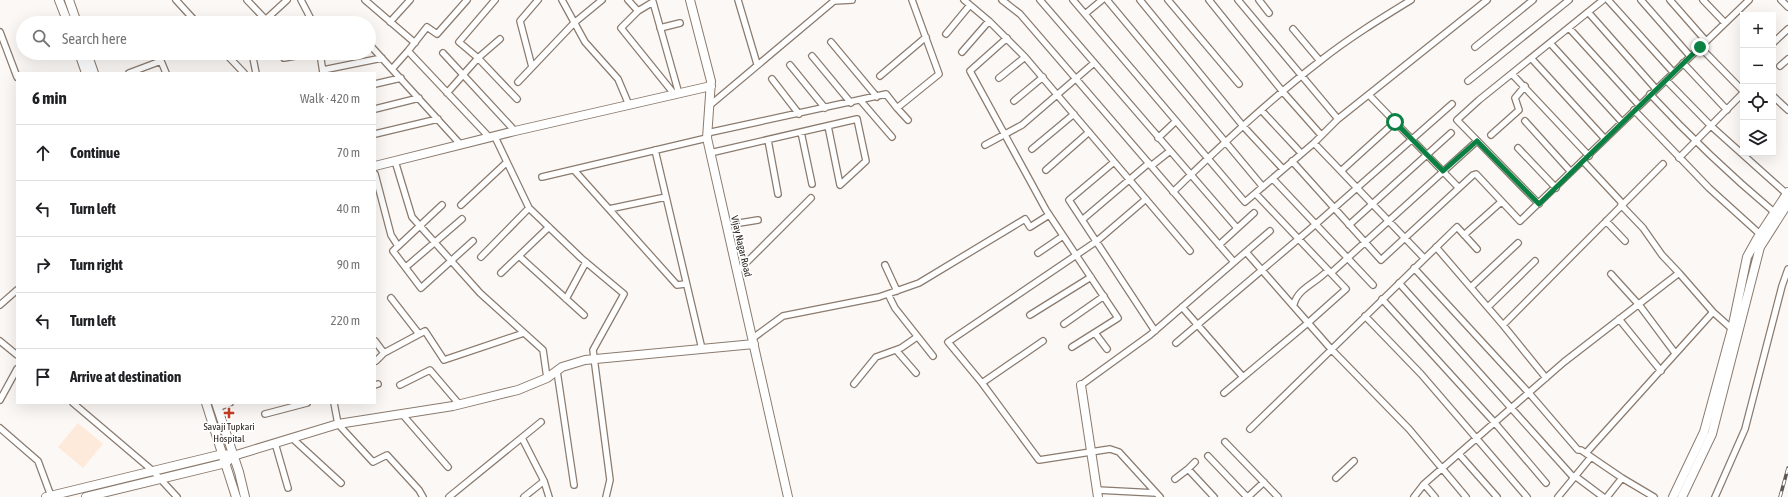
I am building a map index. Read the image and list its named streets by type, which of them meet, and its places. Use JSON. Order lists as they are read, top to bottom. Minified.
{"streets":{"street":["Vijay Nagar Road"]},"places":{"health":["Savaji Tupkari Hospital"]},"page":{"map_buttons":["+","−"],"search":"Search here","heading":["6 min","Walk · 420 m"],"list":[["Continue","70 m"],["Turn left","40 m"],["Turn right","90 m"],["Turn left","220 m"],"Arrive at destination"]}}
